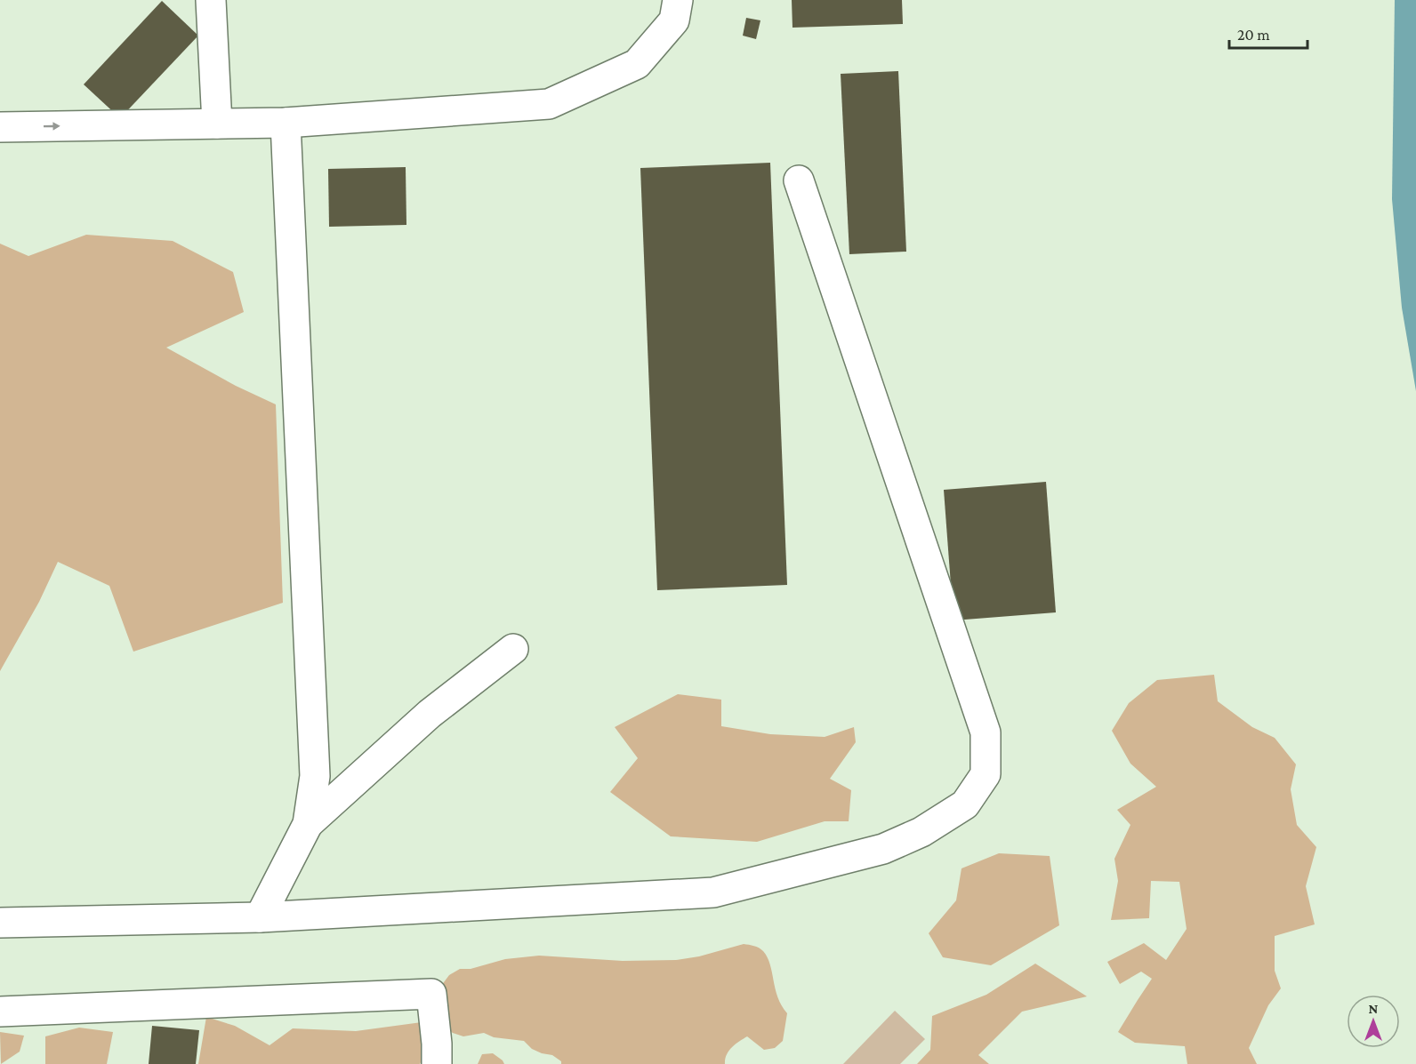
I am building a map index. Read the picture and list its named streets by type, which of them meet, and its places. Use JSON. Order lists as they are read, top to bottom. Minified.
{"scale_bar":"20 m","north":"top"}
